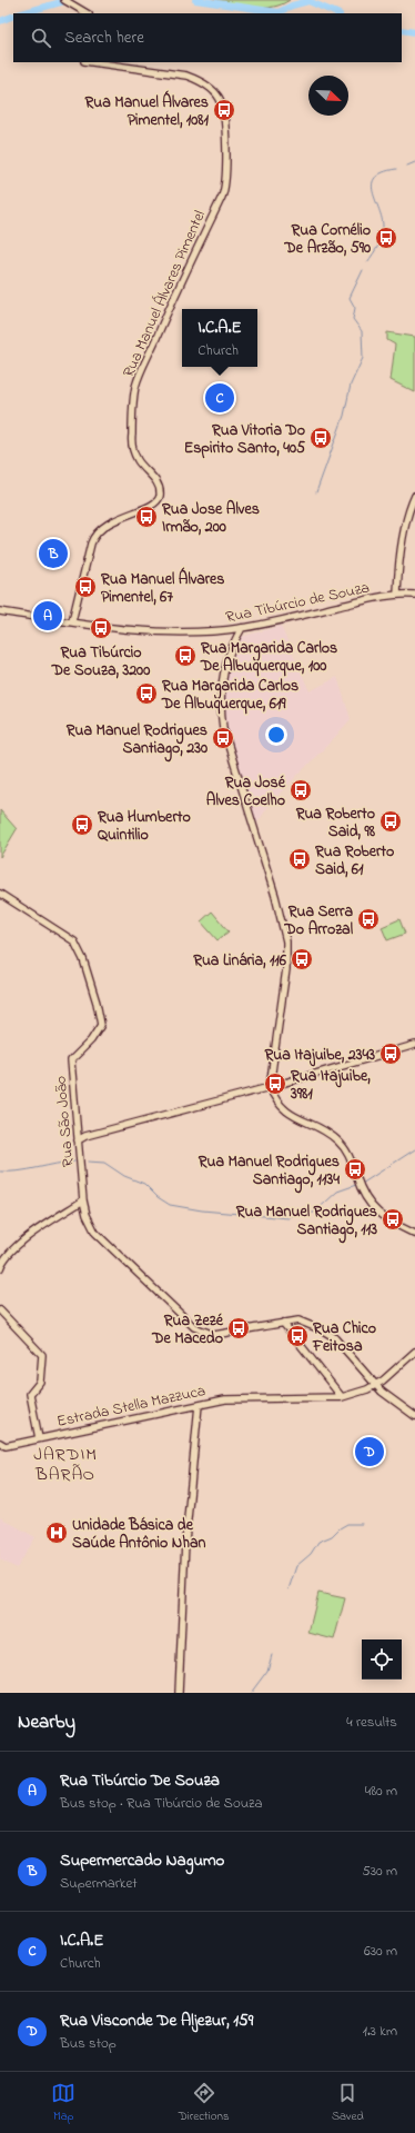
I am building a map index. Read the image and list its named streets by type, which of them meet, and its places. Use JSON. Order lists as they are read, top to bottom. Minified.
{"streets":{"street":["Rua Manuel Álvares Pimentel","Rua Tibúrcio de Souza","Rua São João","Estrada Stella Mazzuca"]},"crossings":[["Rua Manuel Álvares Pimentel","Rua Tibúrcio de Souza"],["Rua São João","Estrada Stella Mazzuca"]],"districts":["JARDIM BARÃO"],"places":{"bus stop":["Rua Manuel Álvares Pimentel, 1081","Rua Cornélio De Arzão, 590","Rua Vitoria Do Espirito Santo, 405","Rua Jose Alves Irmão, 200","Rua Manuel Álvares Pimentel, 67","Rua Tibúrcio De Souza, 3200","Rua Margarida Carlos De Albuquerque, 100","Rua Margarida Carlos De Albuquerque, 619","Rua Manuel Rodrigues Santiago, 230","Rua José Alves Coelho","Rua Roberto Said, 98","Rua Humberto Quintilio","Rua Roberto Said, 61","Rua Serra Do Arrozal","Rua Linária, 116","Rua Itajuibe, 2343","Rua Itajuibe, 3981","Rua Manuel Rodrigues Santiago, 1134","Rua Manuel Rodrigues Santiago, 113","Rua Zezé De Macedo","Rua Chico Feitosa"],"hospital":["Unidade Básica de Saúde Antônio Nhan"]},"north":"bottom right","page":{"search":"Search here","popup":["I.C.A.E","Church"],"pins":["C","B","A","D"],"heading":["Nearby","4 results"],"list":[{"mark":"A","name":"Rua Tibúrcio De Souza","note":"Bus stop · Rua Tibúrcio de Souza","value":"480 m"},{"mark":"B","name":"Supermercado Nagumo","note":"Supermarket","value":"530 m"},{"mark":"C","name":"I.C.A.E","note":"Church","value":"630 m"},{"mark":"D","name":"Rua Visconde De Aljezur, 159","note":"Bus stop","value":"1.3 km"}],"nav":["Map","Directions","Saved"]}}
